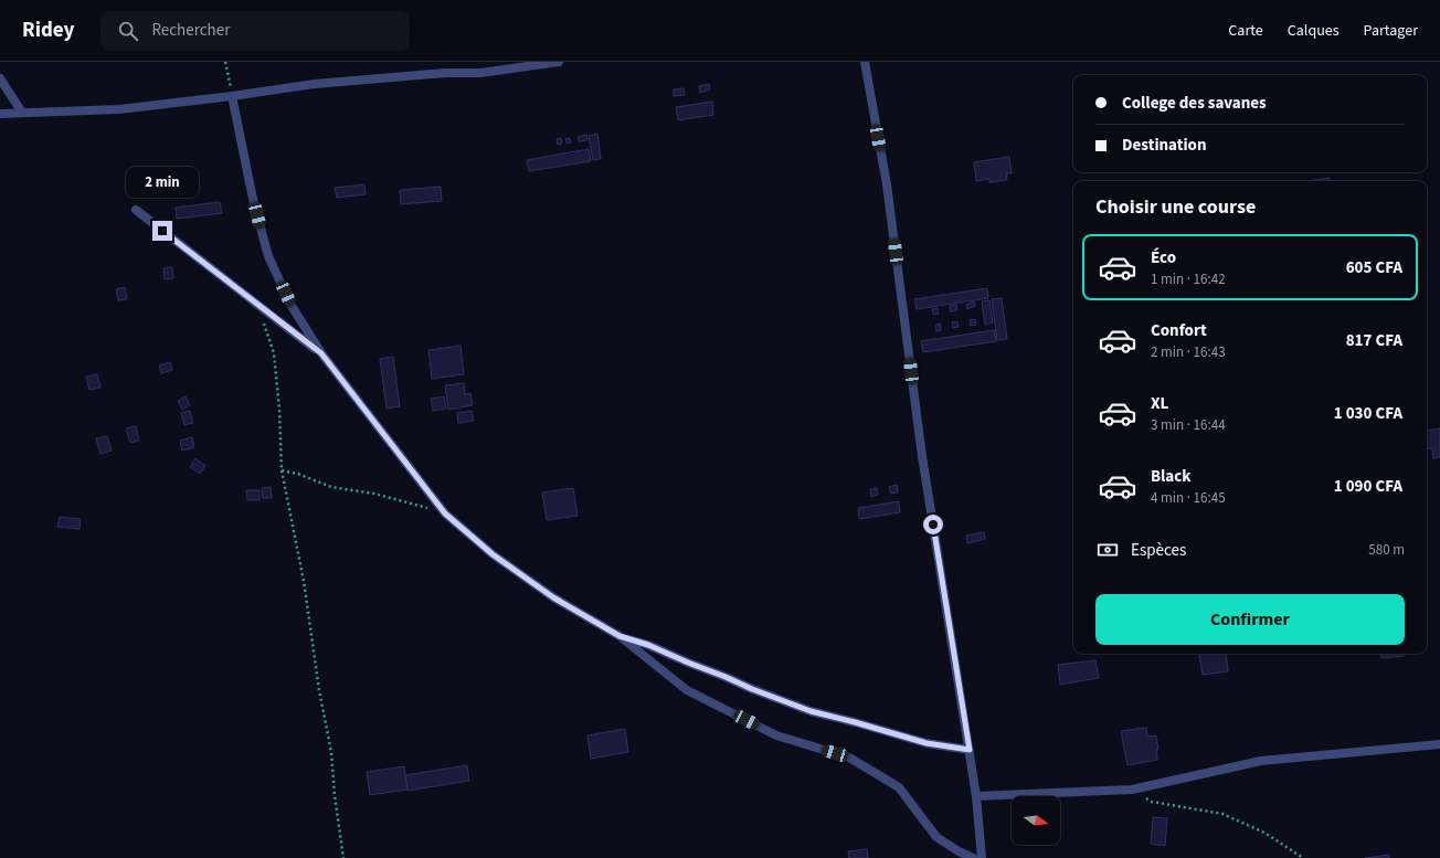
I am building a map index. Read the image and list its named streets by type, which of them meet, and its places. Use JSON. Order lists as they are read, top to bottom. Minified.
{"north":"right","page":{"header":"Ridey","search":"Rechercher","nav":["Carte","Calques","Partager"],"banner":["College des savanes","Destination"],"bubble":"2 min","heading":"Choisir une course","list":[{"name":"Éco","note":"1 min · 16:42","value":"605 CFA"},{"name":"Confort","note":"2 min · 16:43","value":"817 CFA"},{"name":"XL","note":"3 min · 16:44","value":"1 030 CFA"},{"name":"Black","note":"4 min · 16:45","value":"1 090 CFA"}],"pay":["Espèces","580 m"],"buttons":"Confirmer"}}
